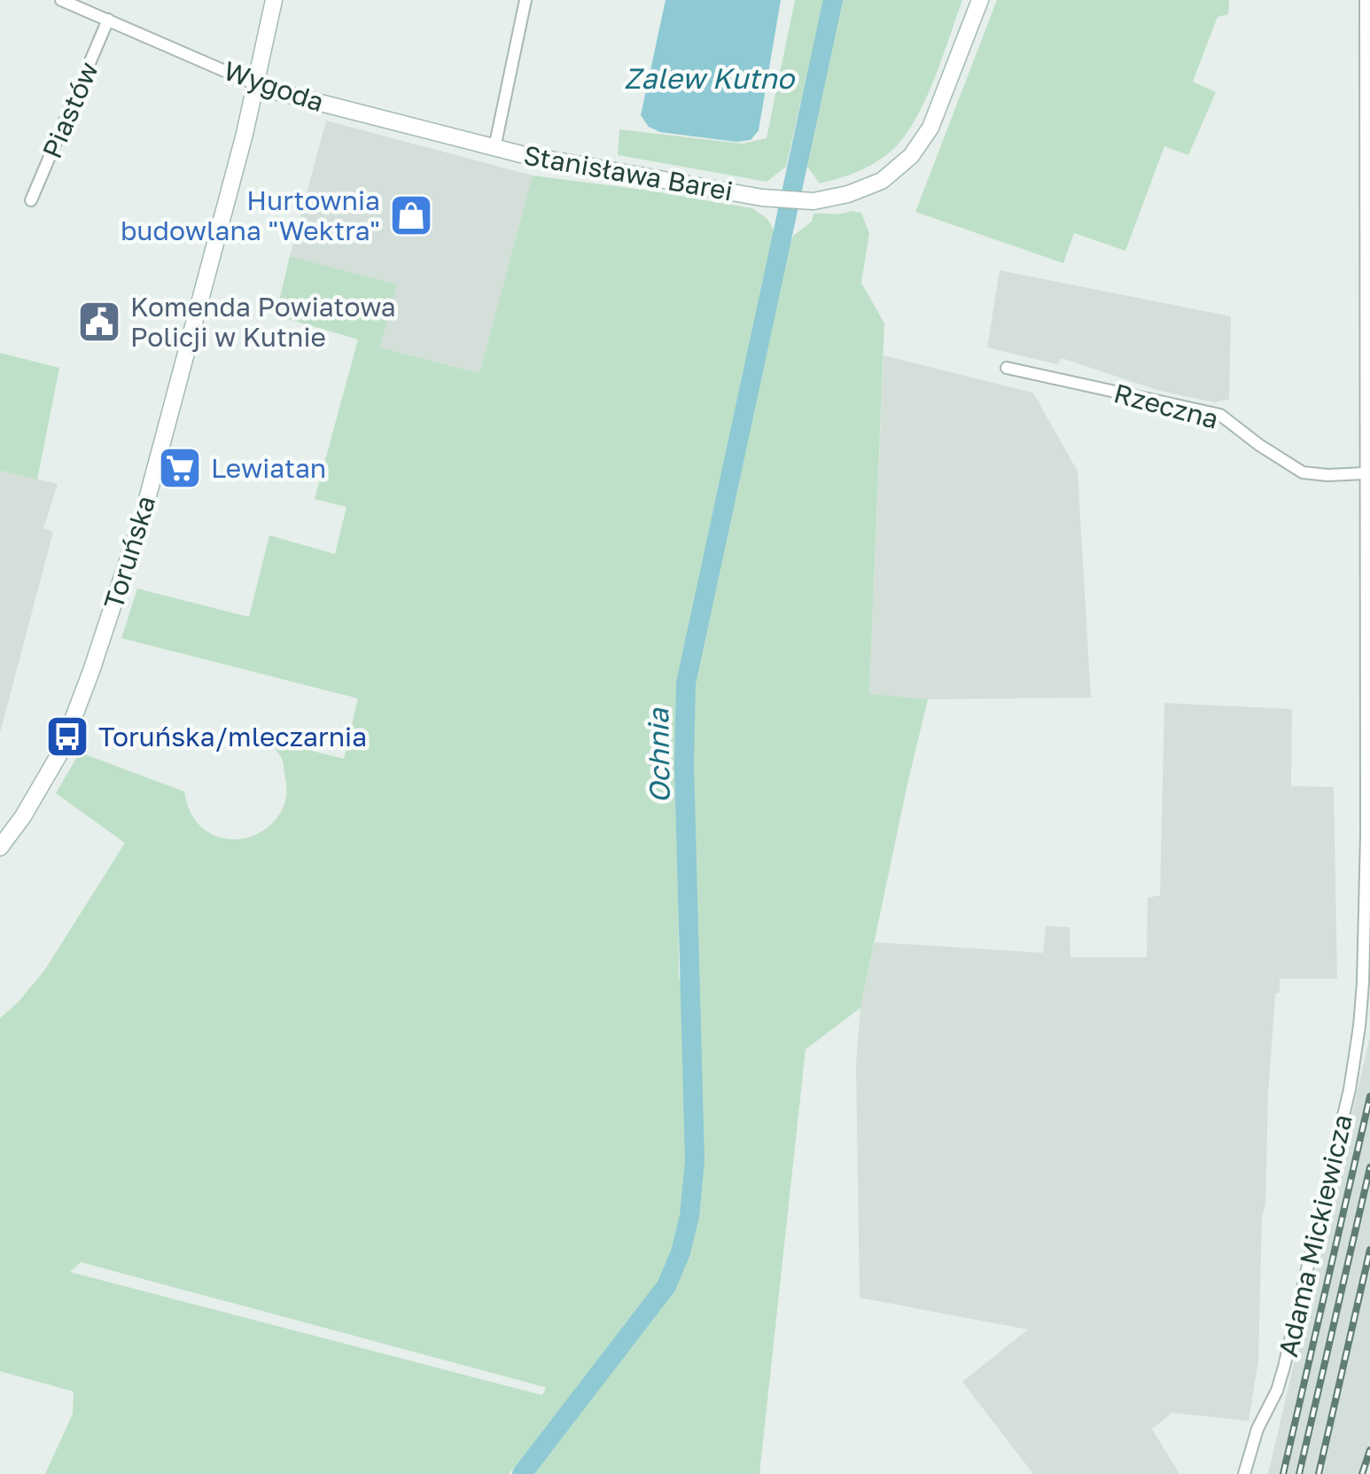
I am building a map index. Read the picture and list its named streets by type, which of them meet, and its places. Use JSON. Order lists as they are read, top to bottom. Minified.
{"streets":{"street":["Wygoda","Piastów","Stanisława Barei","Rzeczna","Toruńska","Adama Mickiewicza"]},"crossings":[["Wygoda","Piastów"],["Wygoda","Stanisława Barei"],["Wygoda","Toruńska"],["Rzeczna","Adama Mickiewicza"]],"water":["Zalew Kutno","Ochnia"],"places":{"shop":["Hurtownia budowlana \"Wektra\""],"public building":["Komenda Powiatowa Policji w Kutnie"],"supermarket":["Lewiatan"],"bus stop":["Toruńska/mleczarnia"]}}
